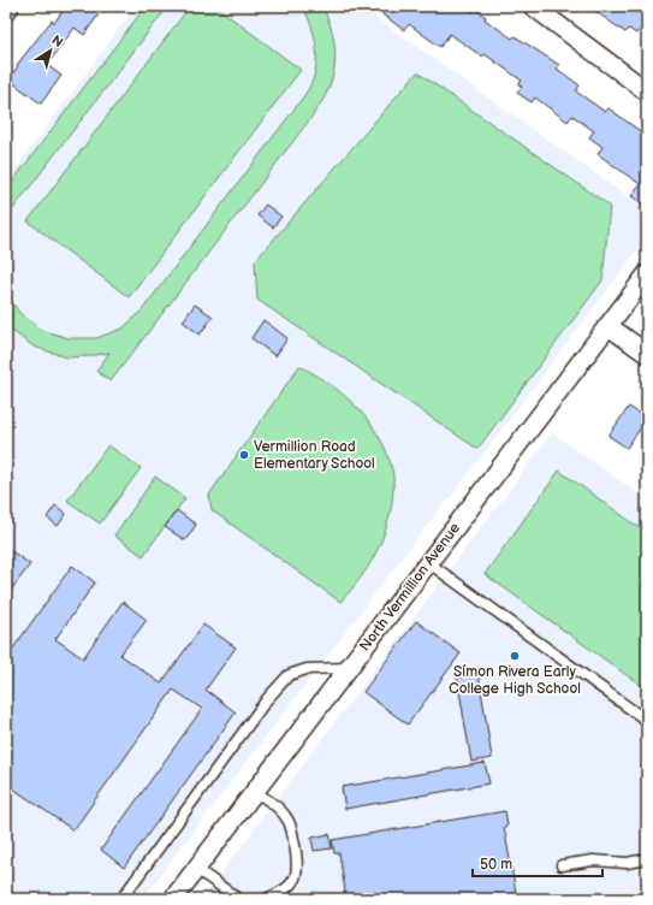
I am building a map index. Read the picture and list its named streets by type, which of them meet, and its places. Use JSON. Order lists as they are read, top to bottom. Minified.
{"streets":{"street":["North Vermillion Avenue"]},"places":["Vermillion Road Elementary School","Símon Rivera Early College High School"],"scale_bar":"50 m","north":"top right"}
